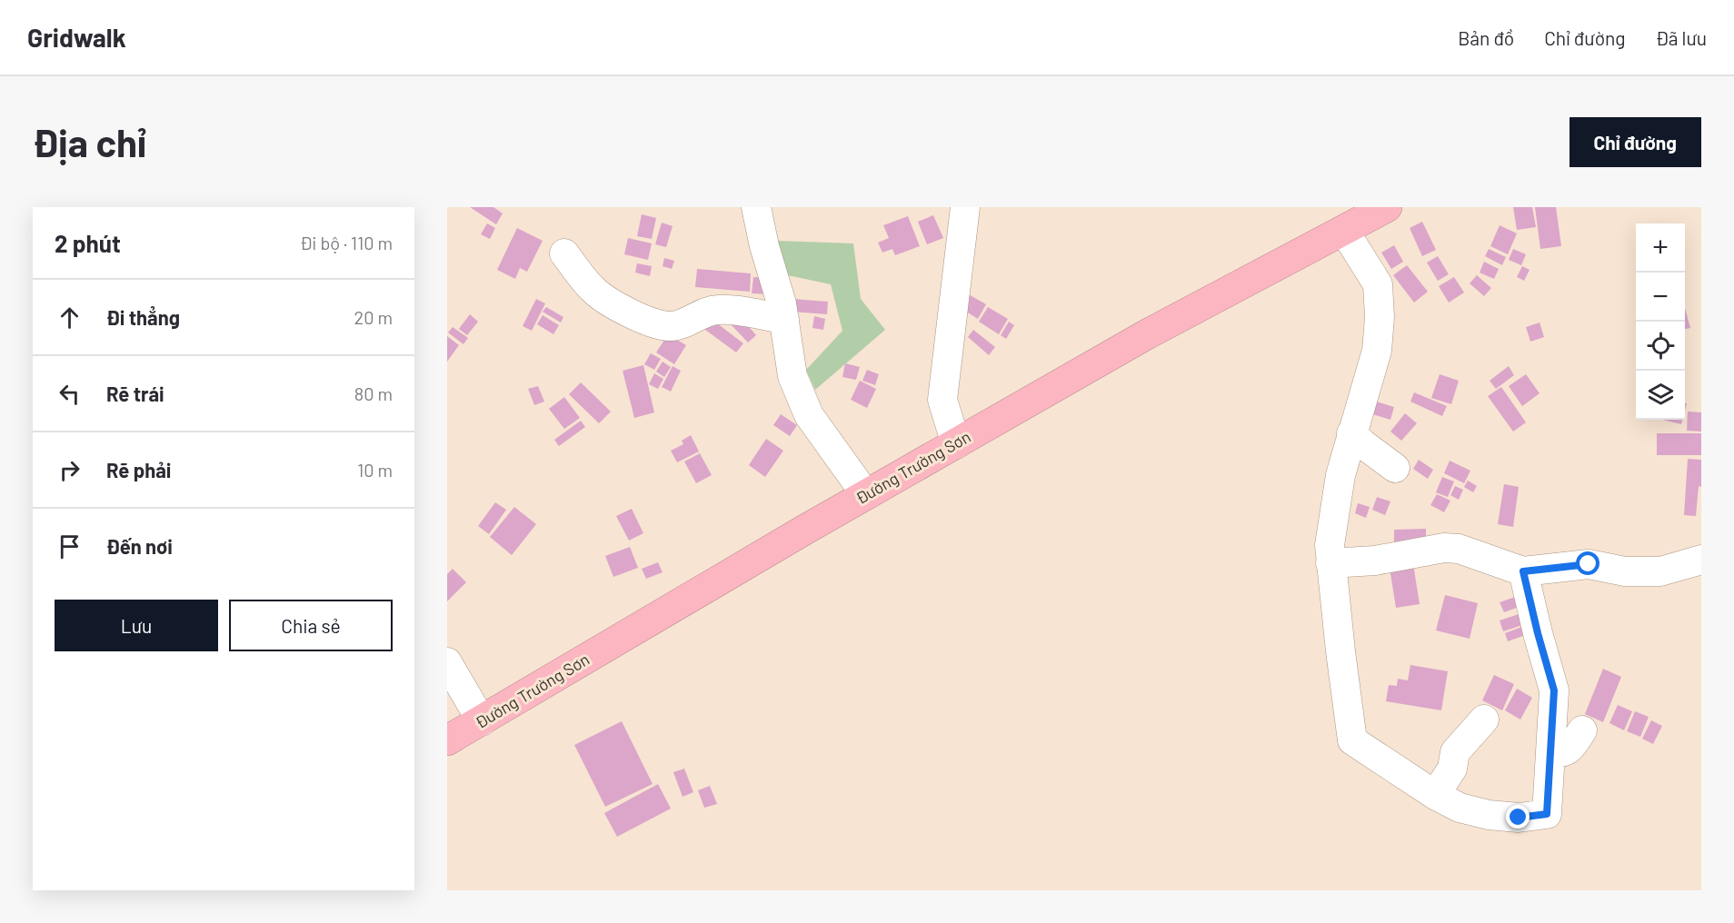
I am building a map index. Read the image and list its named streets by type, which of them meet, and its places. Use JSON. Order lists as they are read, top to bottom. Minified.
{"streets":{"highway":["Đường Trường Sơn"]},"page":{"header":"Gridwalk","nav":["Bản đồ","Chỉ đường","Đã lưu"],"buttons":["Chỉ đường",["Lưu","Chia sẻ"]],"title":"Địa chỉ","heading":["2 phút","Đi bộ · 110 m"],"map_buttons":["+","−"],"list":[["Đi thẳng","20 m"],["Rẽ trái","80 m"],["Rẽ phải","10 m"],"Đến nơi"]}}
